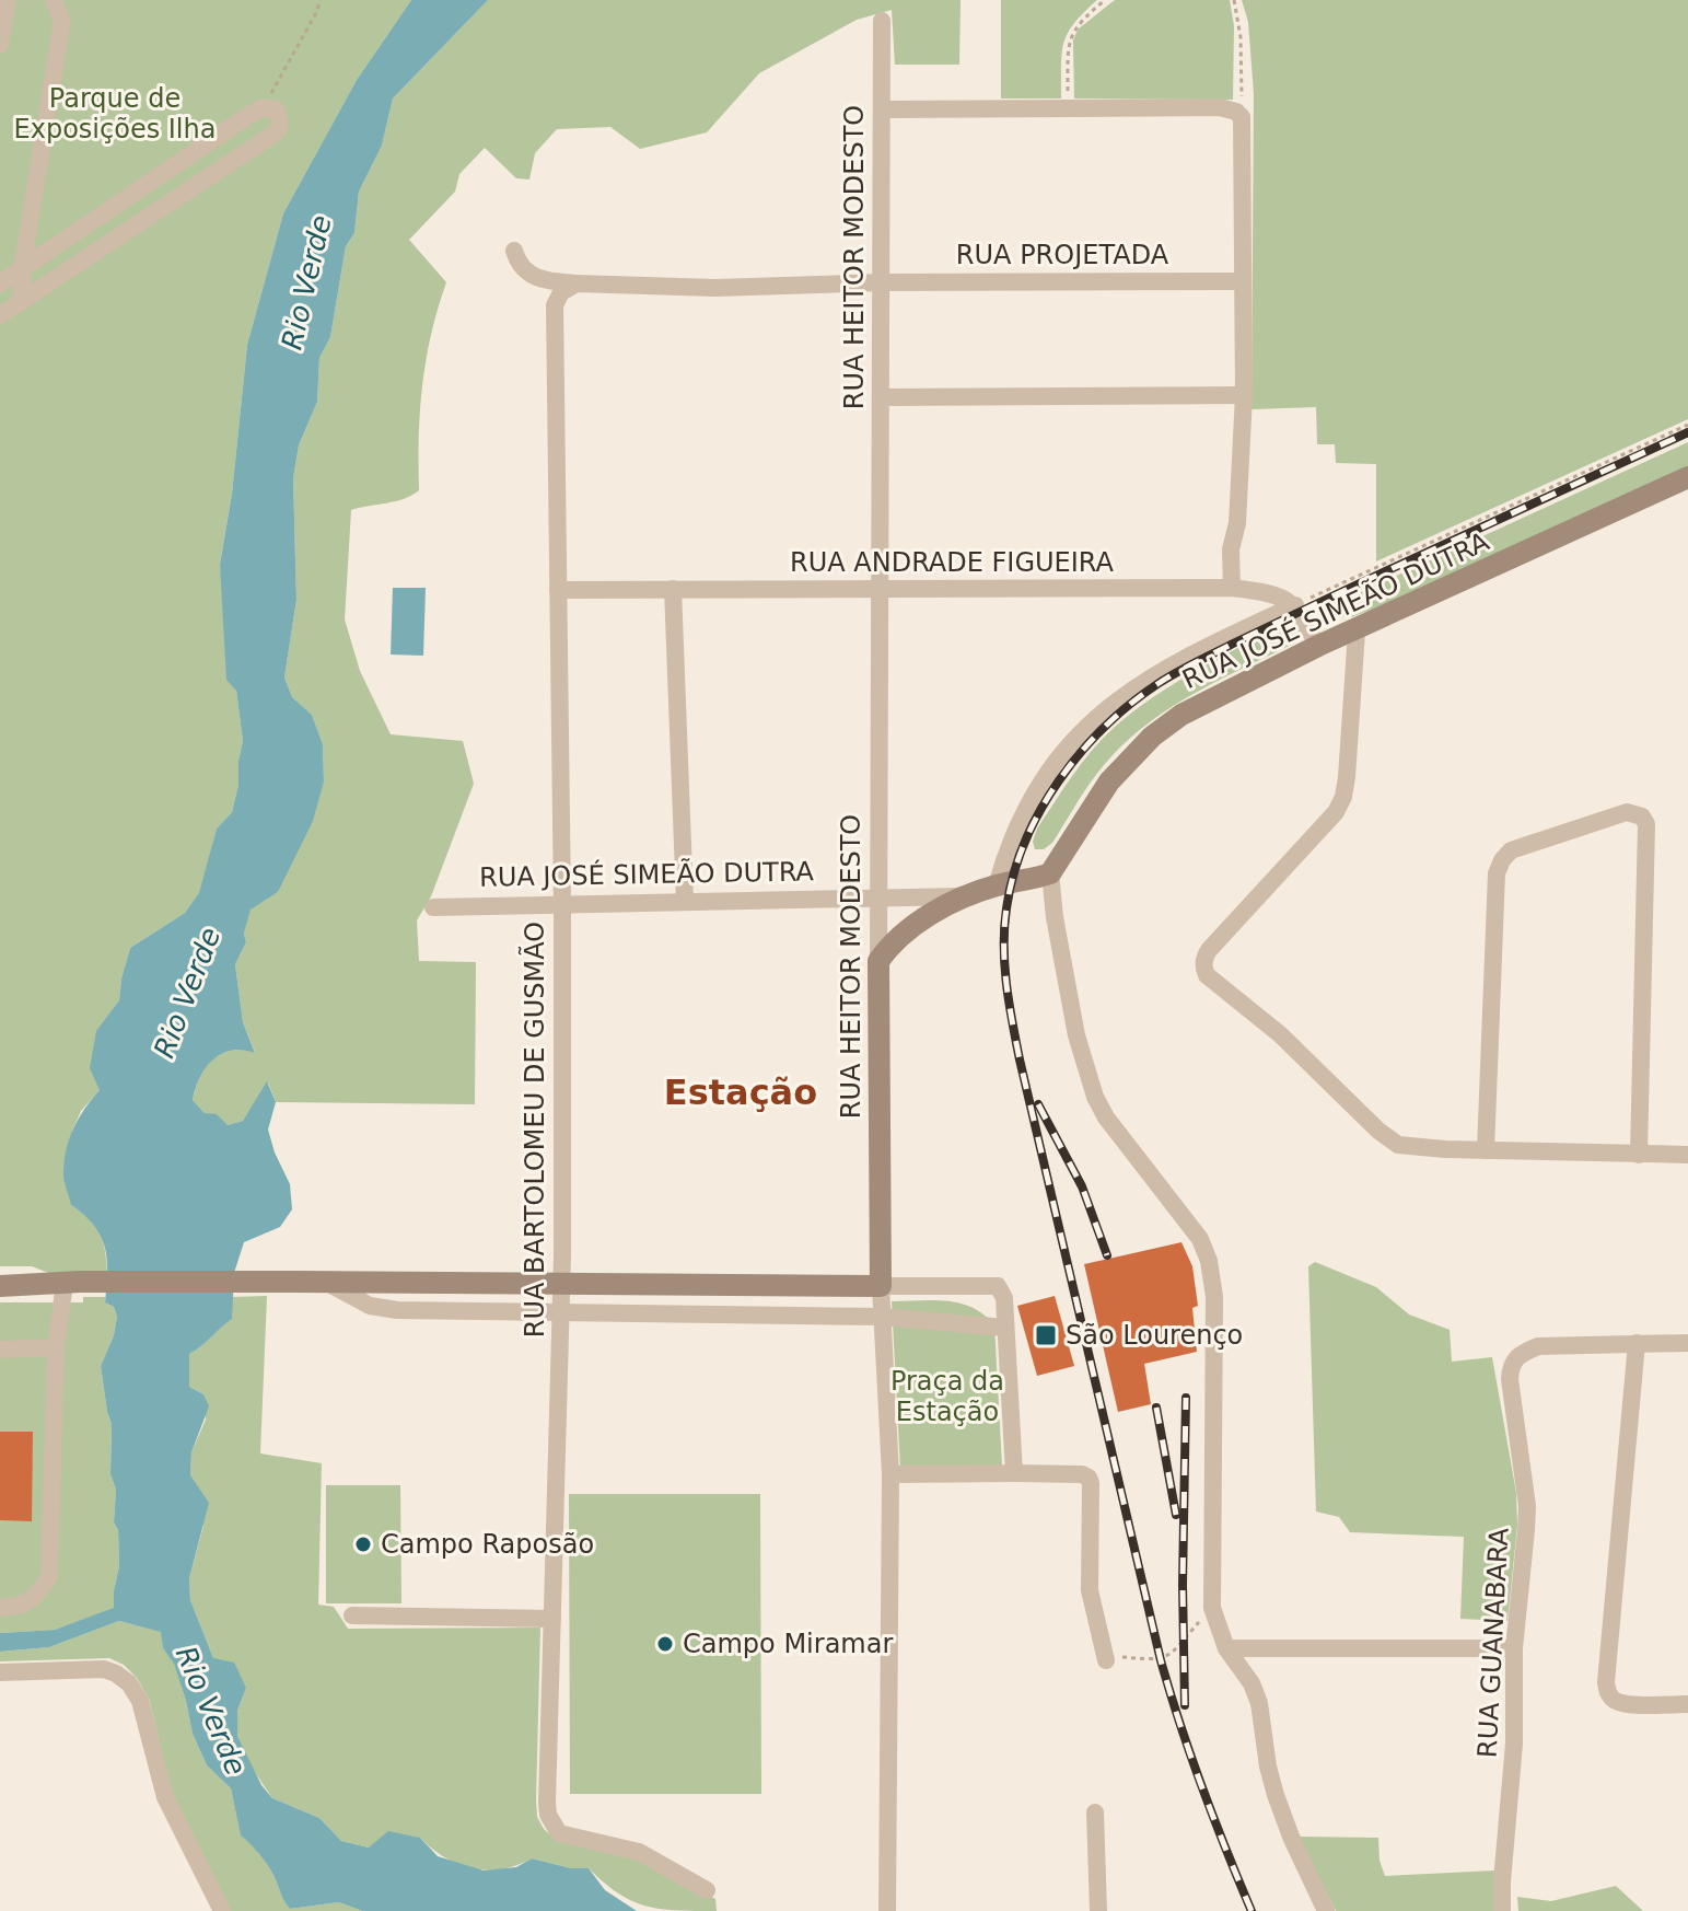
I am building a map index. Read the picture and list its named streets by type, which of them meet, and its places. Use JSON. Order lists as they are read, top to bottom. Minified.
{"streets":{"main road":["RUA HEITOR MODESTO","RUA JOSÉ SIMEÃO DUTRA"],"street":["RUA PROJETADA","RUA ANDRADE FIGUEIRA","RUA BARTOLOMEU DE GUSMÃO","RUA GUANABARA"]},"crossings":[["RUA PROJETADA","RUA HEITOR MODESTO"],["RUA HEITOR MODESTO","RUA ANDRADE FIGUEIRA"],["RUA HEITOR MODESTO","RUA JOSÉ SIMEÃO DUTRA"],["RUA ANDRADE FIGUEIRA","RUA BARTOLOMEU DE GUSMÃO"],["RUA JOSÉ SIMEÃO DUTRA","RUA BARTOLOMEU DE GUSMÃO"]],"districts":["Estação"],"water":["Rio Verde"],"parks":["Parque de Exposições Ilha","Praça da Estação"],"places":{"transit":["São Lourenço"],"other":["Campo Raposão","Campo Miramar"]}}
